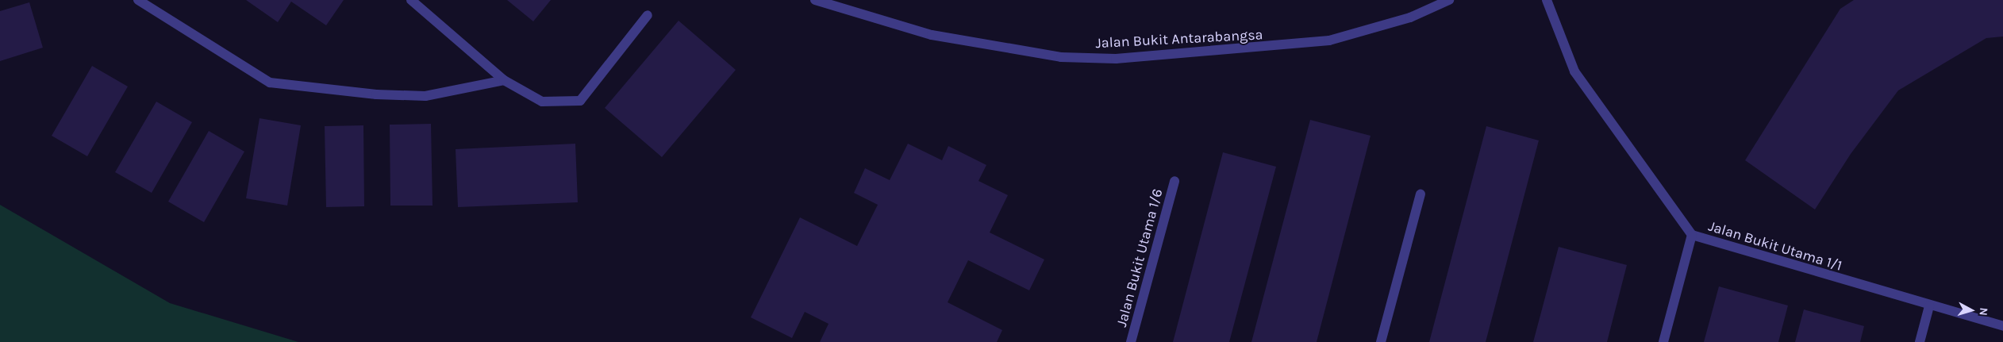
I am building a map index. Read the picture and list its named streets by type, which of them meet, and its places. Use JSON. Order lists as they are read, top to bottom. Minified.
{"streets":{"street":["Jalan Bukit Antarabangsa","Jalan Bukit Utama 1/1","Jalan Bukit Utama 1/6"]},"north":"right"}
